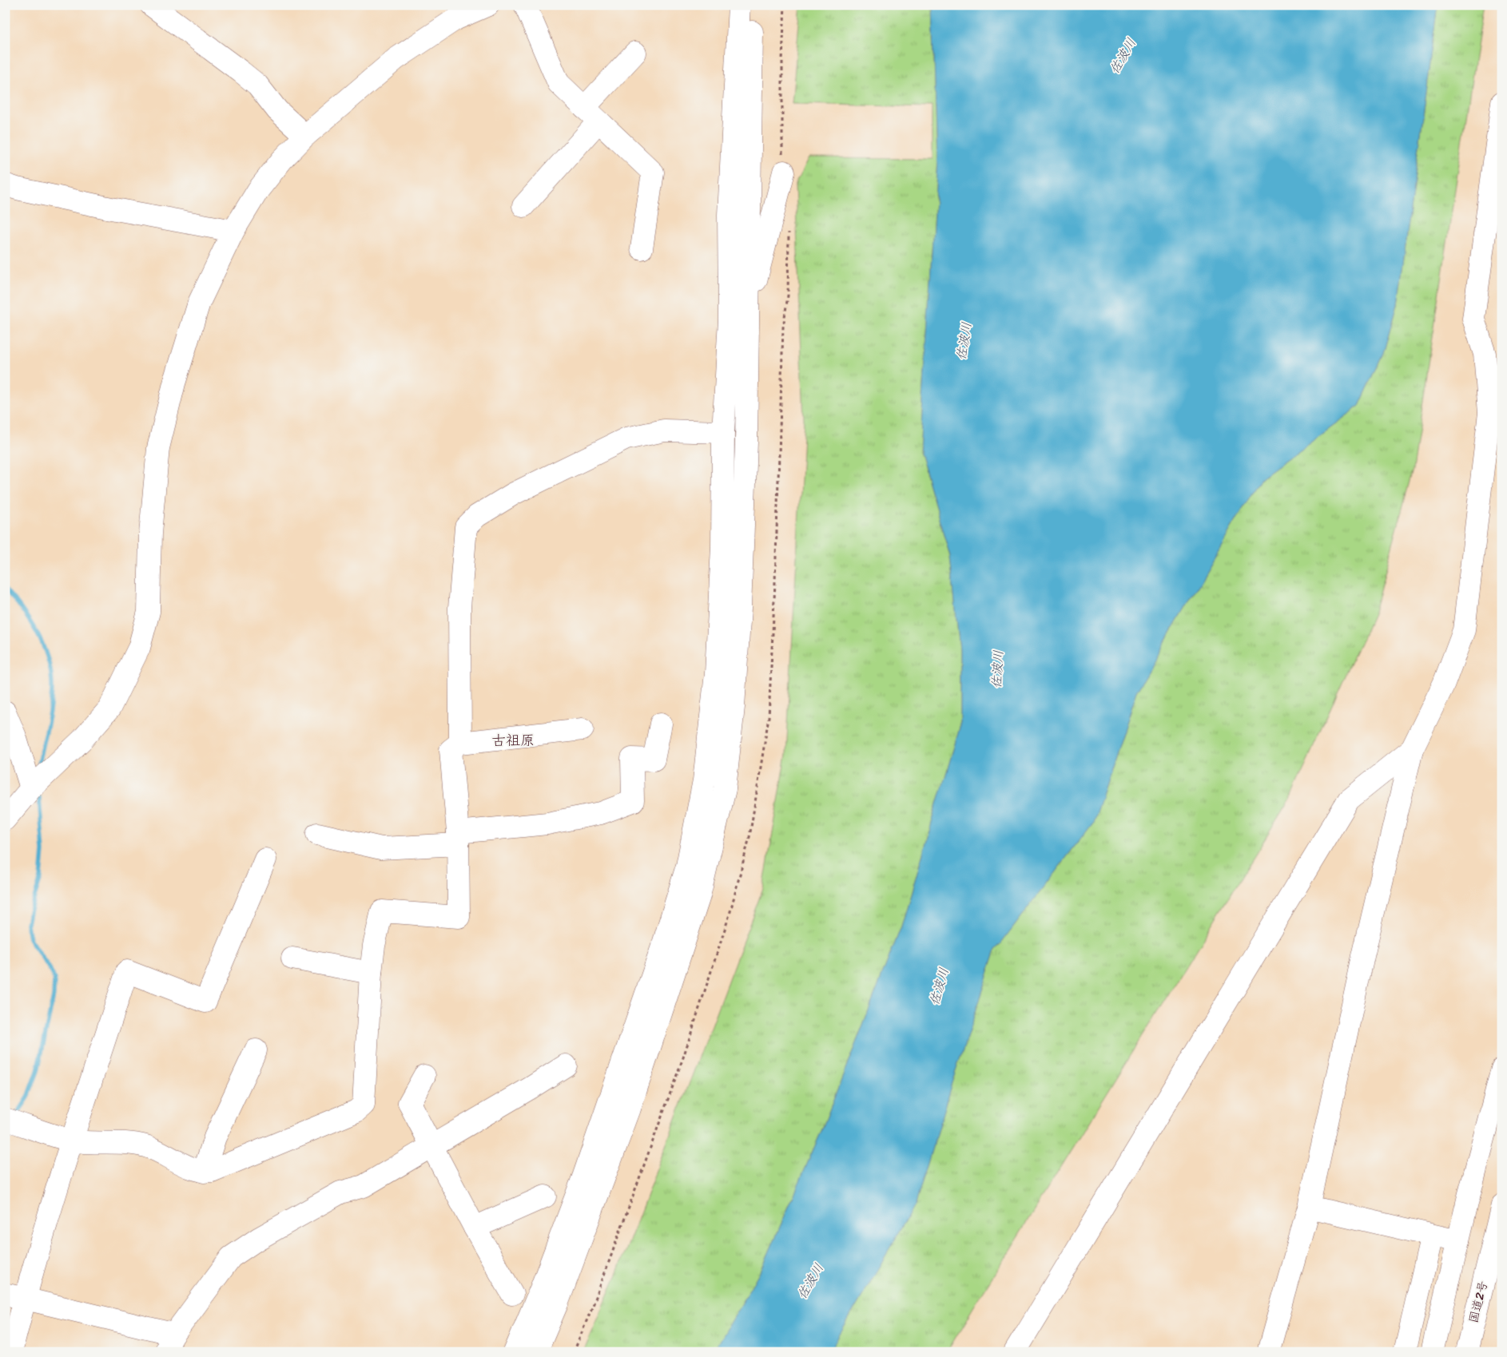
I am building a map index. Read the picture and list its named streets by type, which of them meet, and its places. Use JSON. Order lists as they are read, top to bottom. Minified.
{"streets":{"main road":["国道2号"]},"districts":["古祖原"],"water":["佐波川"]}
